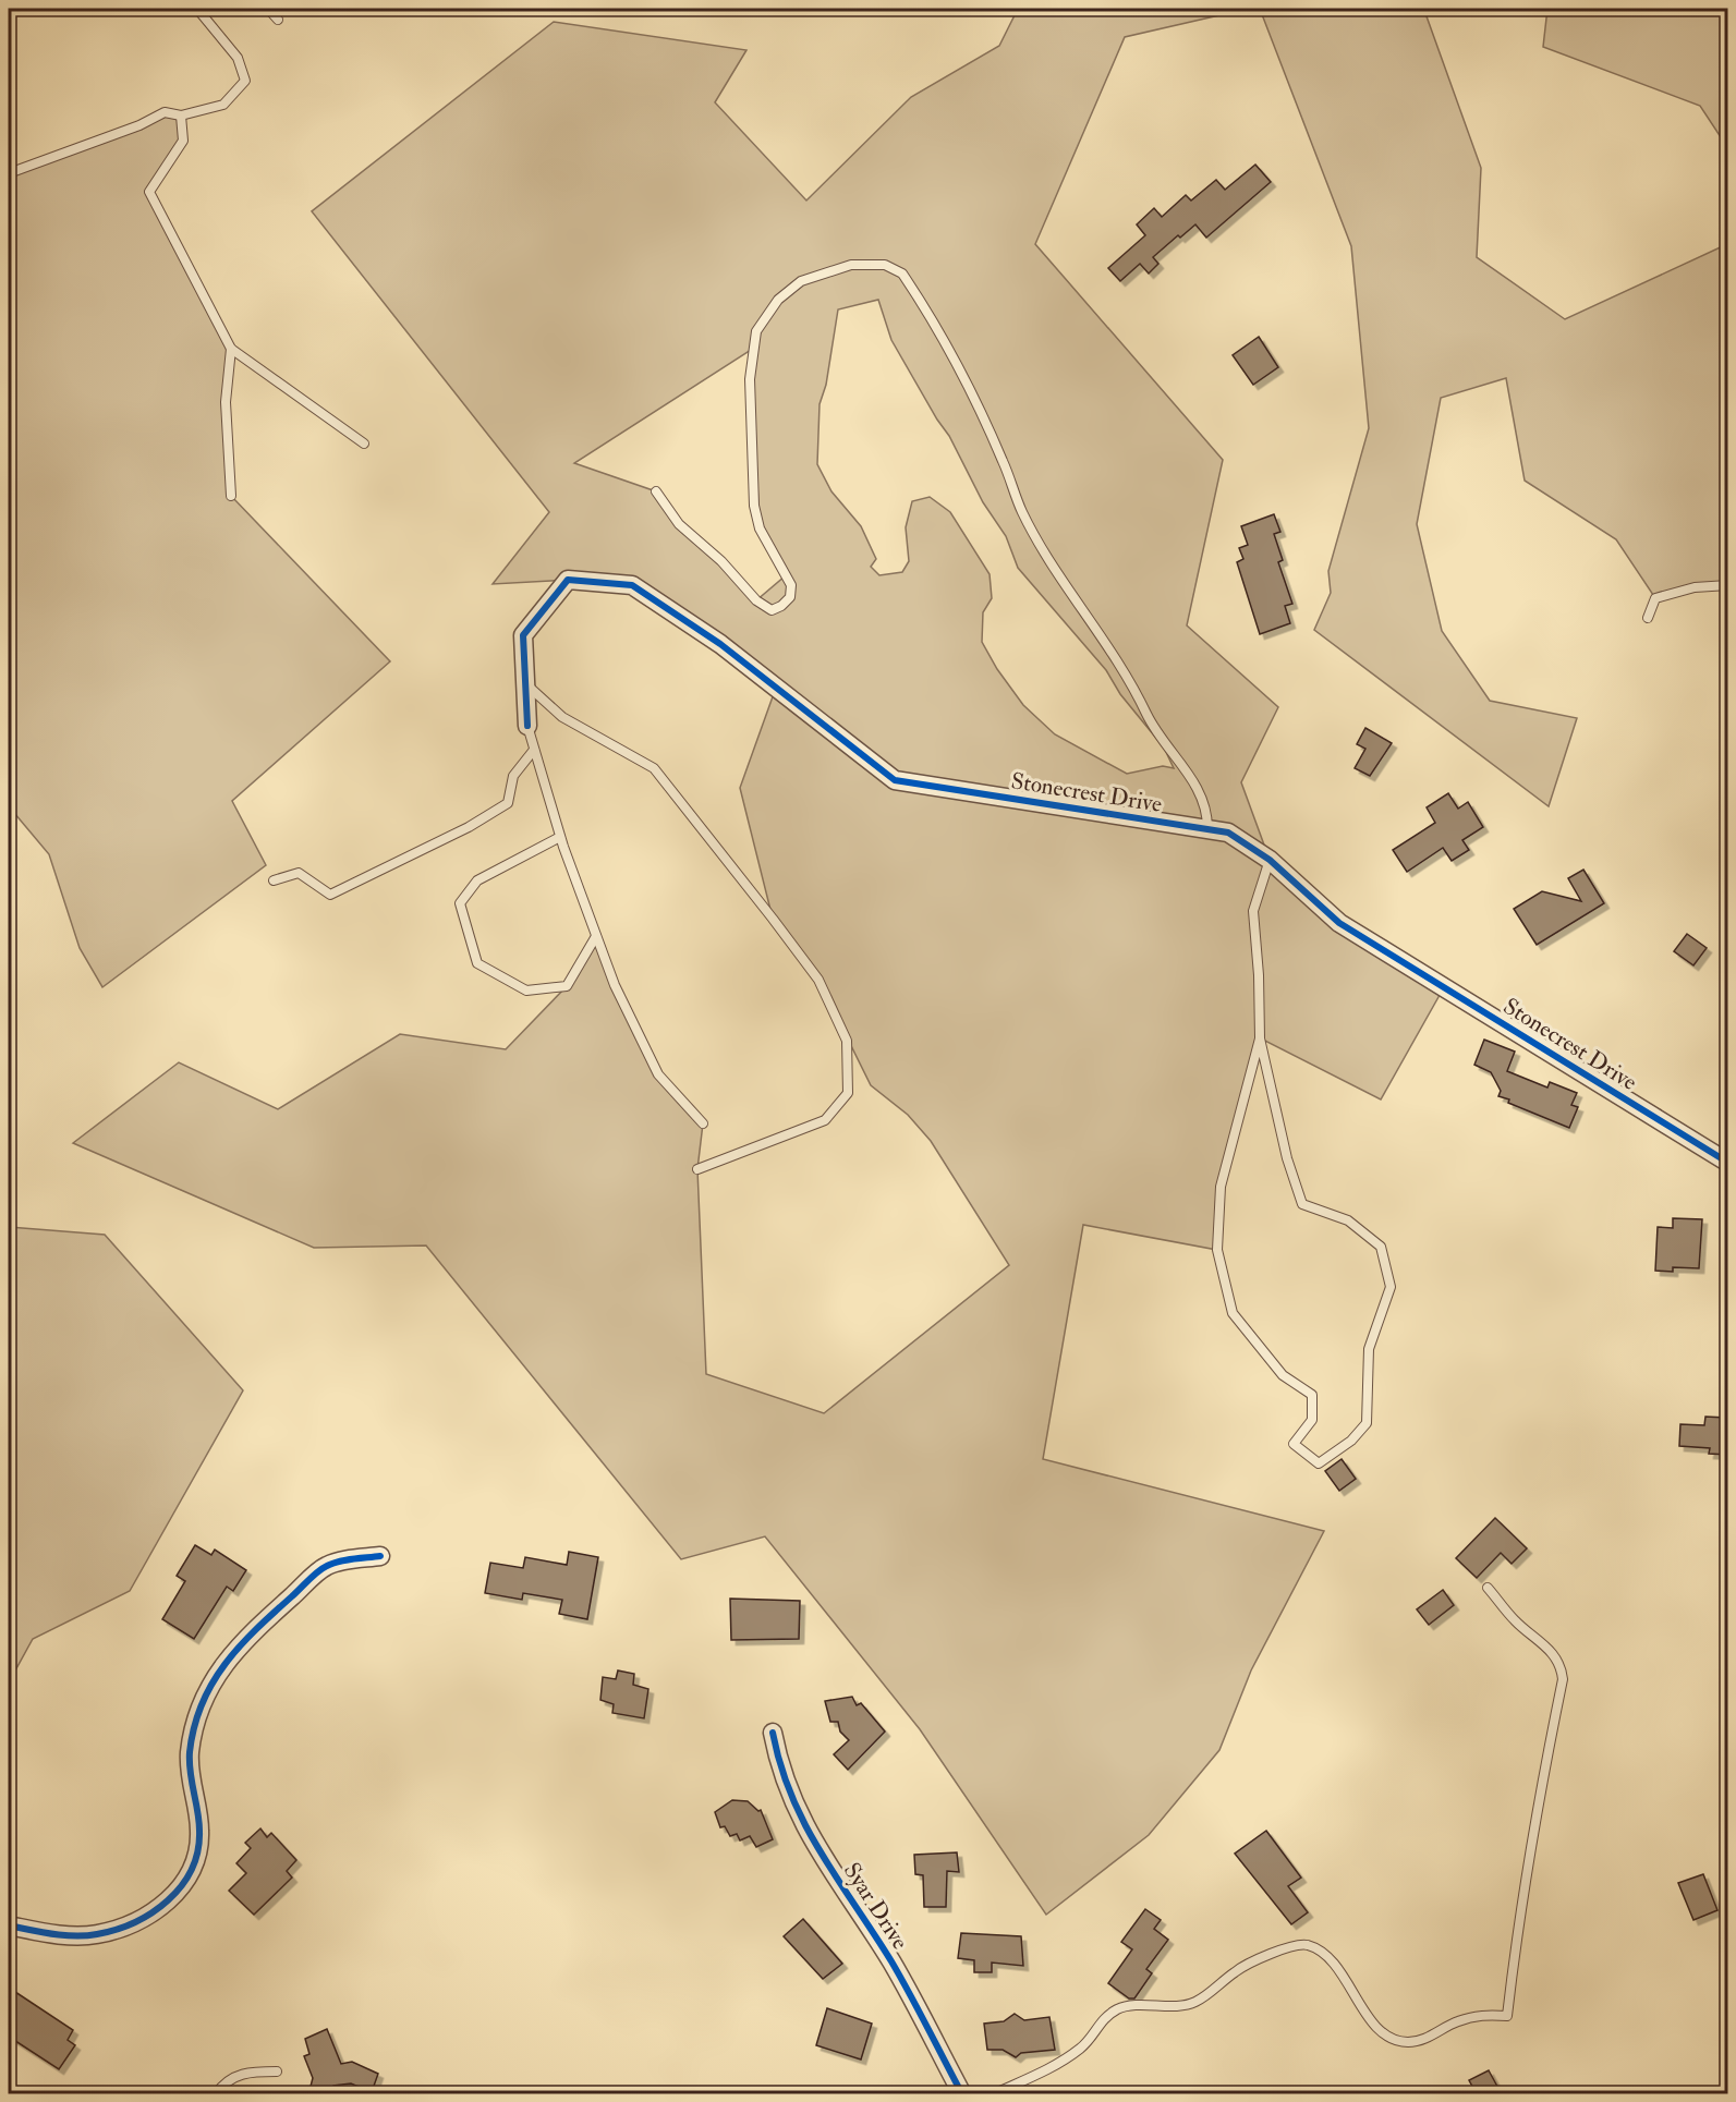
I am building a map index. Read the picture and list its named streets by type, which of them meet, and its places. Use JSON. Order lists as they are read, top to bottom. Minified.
{"streets":{"street":["Stonecrest Drive","Syar Drive"]}}
